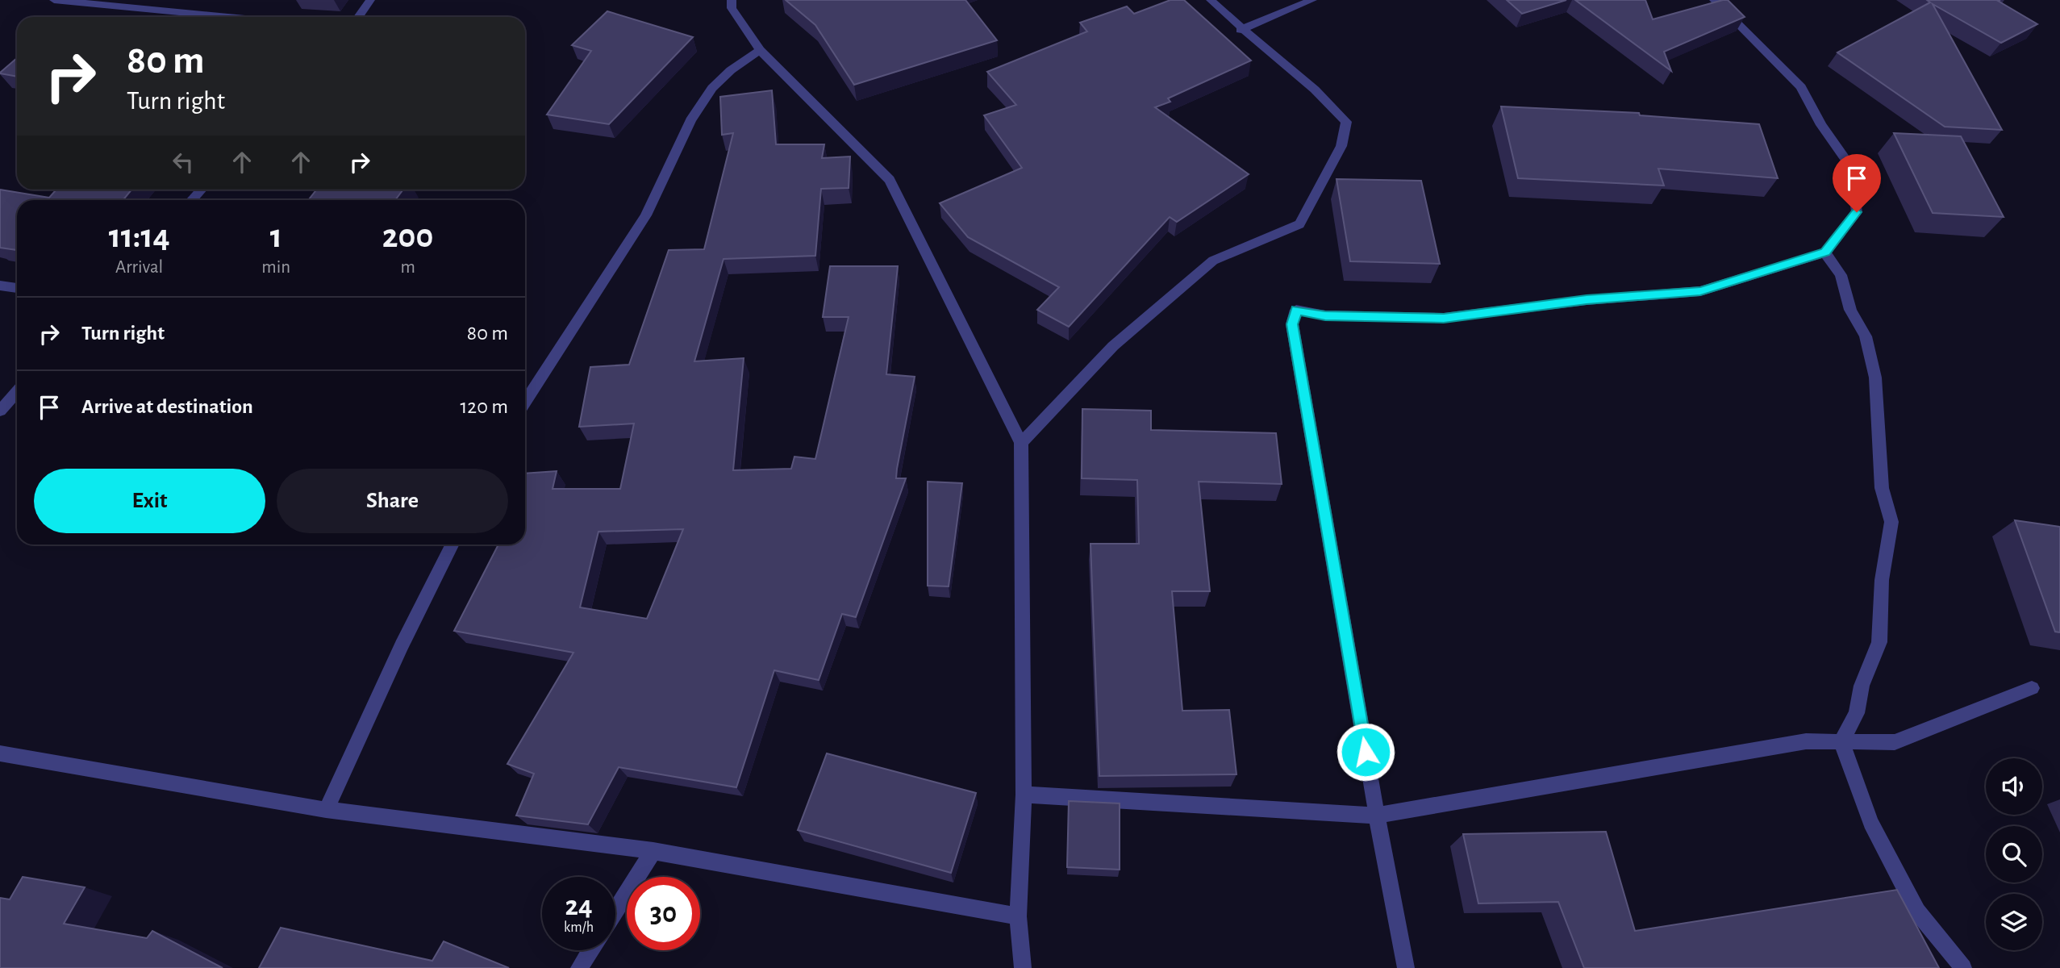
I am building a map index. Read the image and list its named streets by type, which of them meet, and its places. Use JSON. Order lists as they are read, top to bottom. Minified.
{"page":{"turn":["80 m","Turn right"],"eta":["11:14","Arrival","1","min","200","m"],"list":[{"name":"Turn right","value":"80 m"},{"name":"Arrive at destination","value":"120 m"}],"buttons":["Exit","Share"],"speed":"24 km/h","limit":"30"}}
